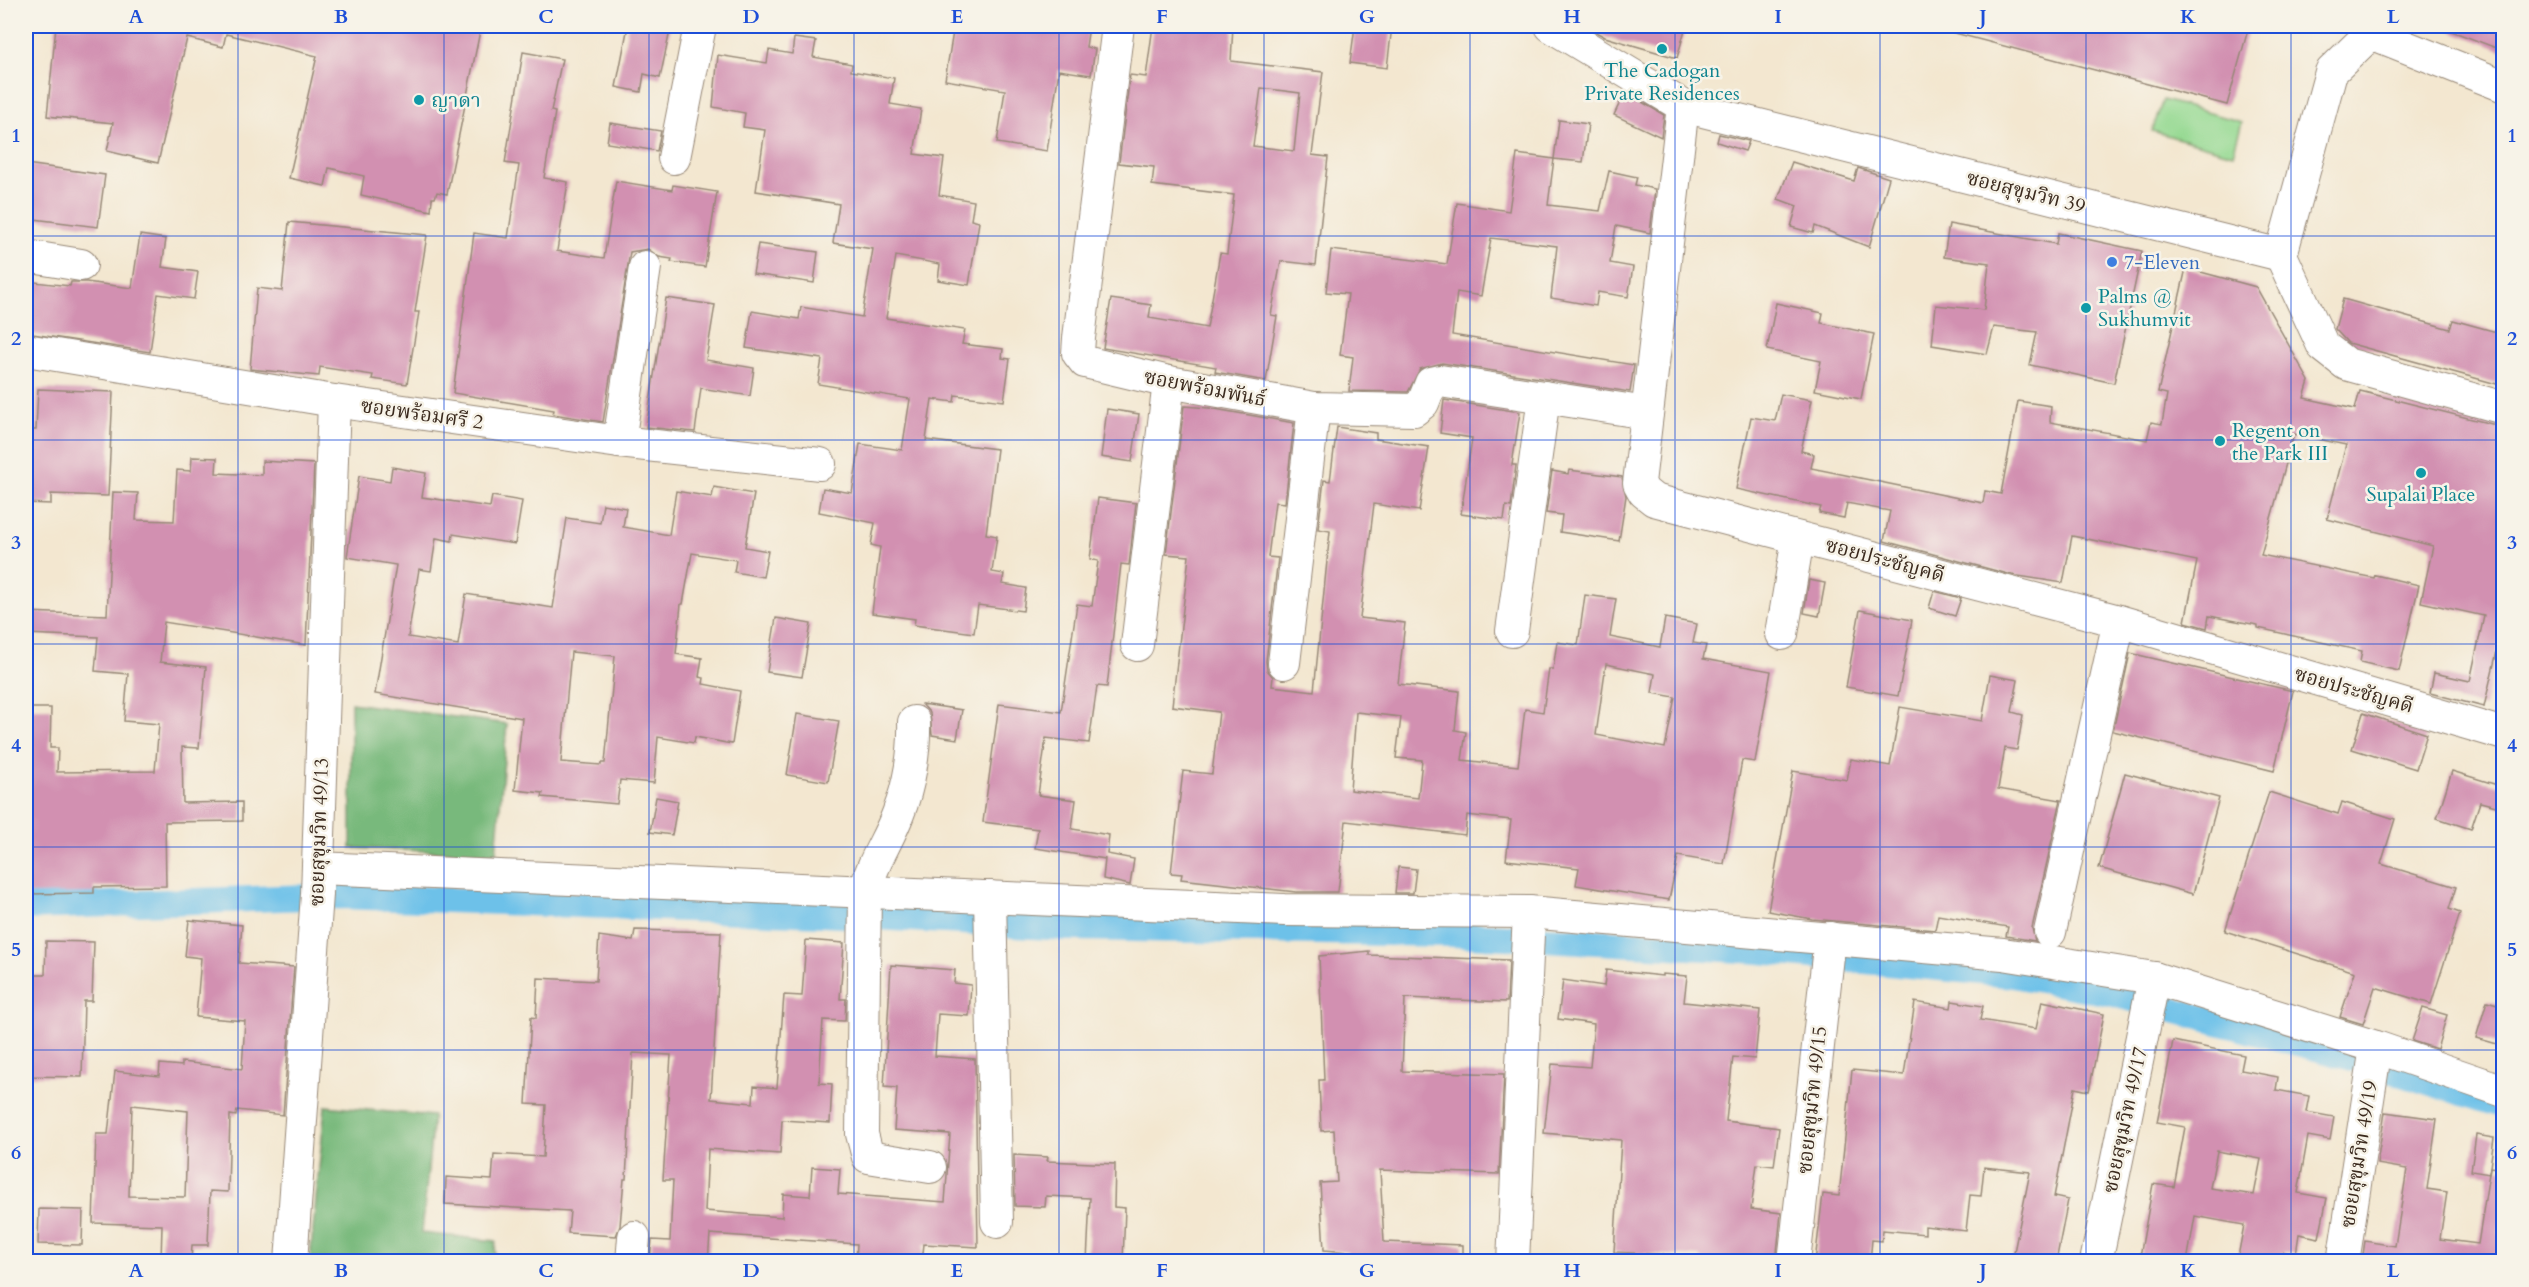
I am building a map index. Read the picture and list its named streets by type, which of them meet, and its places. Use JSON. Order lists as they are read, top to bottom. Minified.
{"streets":{"street":["ซอยสุขุมวิท 39","ซอยพร้อมพันธ์","ซอยพร้อมศรี 2","ซอยประชัญคดี","ซอยสุขุมวิท 49/13","ซอยสุขุมวิท 49/15","ซอยสุขุมวิท 49/17","ซอยสุขุมวิท 49/19"]},"crossings":[["ซอยสุขุมวิท 39","ซอยประชัญคดี"],["ซอยพร้อมพันธ์","ซอยประชัญคดี"],["ซอยพร้อมศรี 2","ซอยสุขุมวิท 49/13"]],"places":["The Cadogan Private Residences","ญาดา","7-Eleven","Palms @ Sukhumvit","Regent on the Park III","Supalai Place"],"grid":{"columns":["A","B","C","D","E","F","G","H","I","J","K","L"],"rows":["1","2","3","4","5","6"]}}
